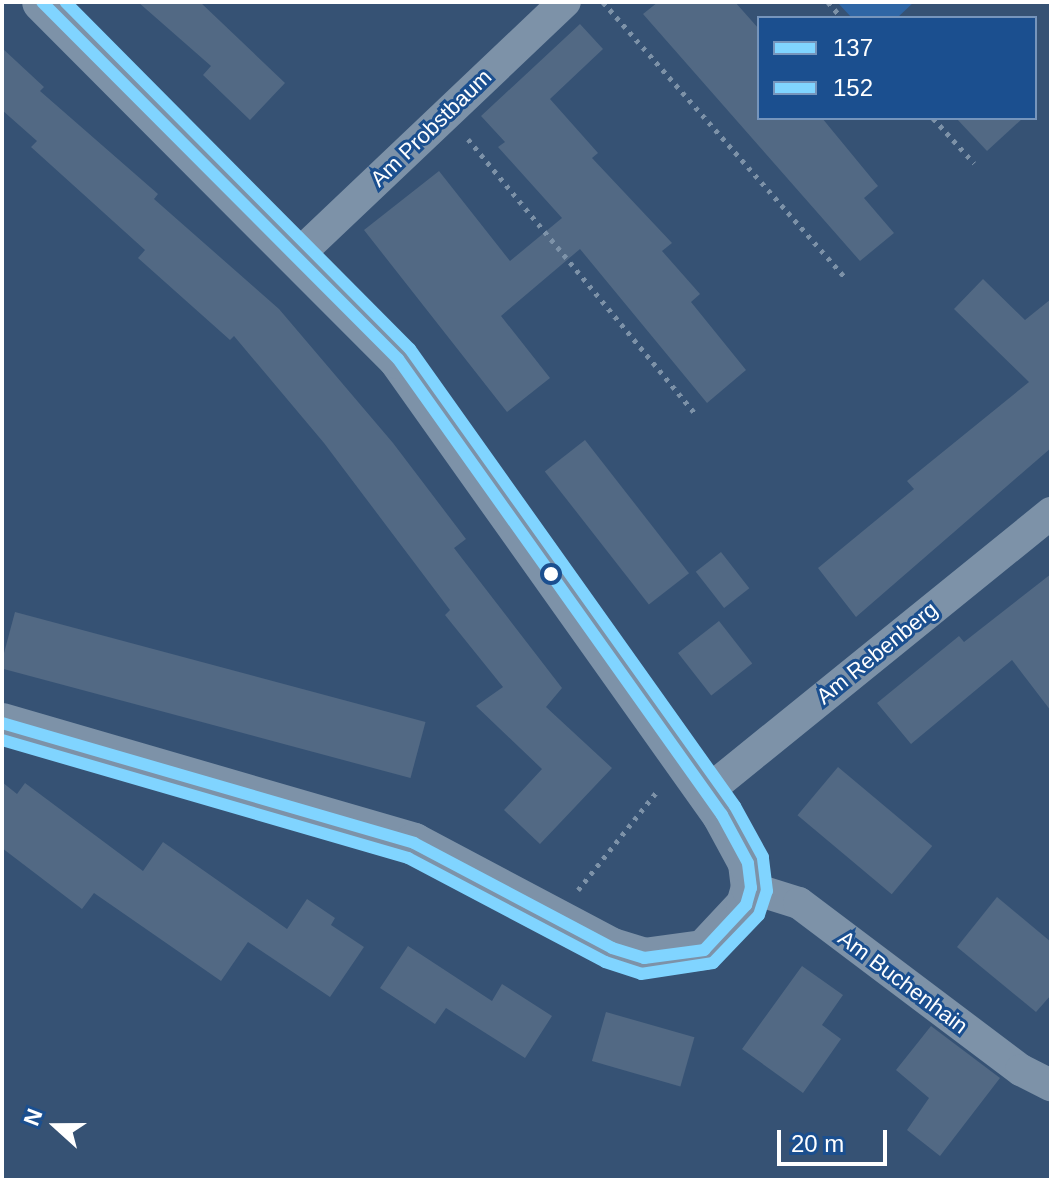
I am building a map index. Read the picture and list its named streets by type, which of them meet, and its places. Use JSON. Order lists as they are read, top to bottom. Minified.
{"streets":{"street":["Am Probstbaum","Am Rebenberg","Am Buchenhain"]},"lines":["transit line 137","transit line 152"],"legend":["137","152"],"scale_bar":"20 m","north":"left"}
